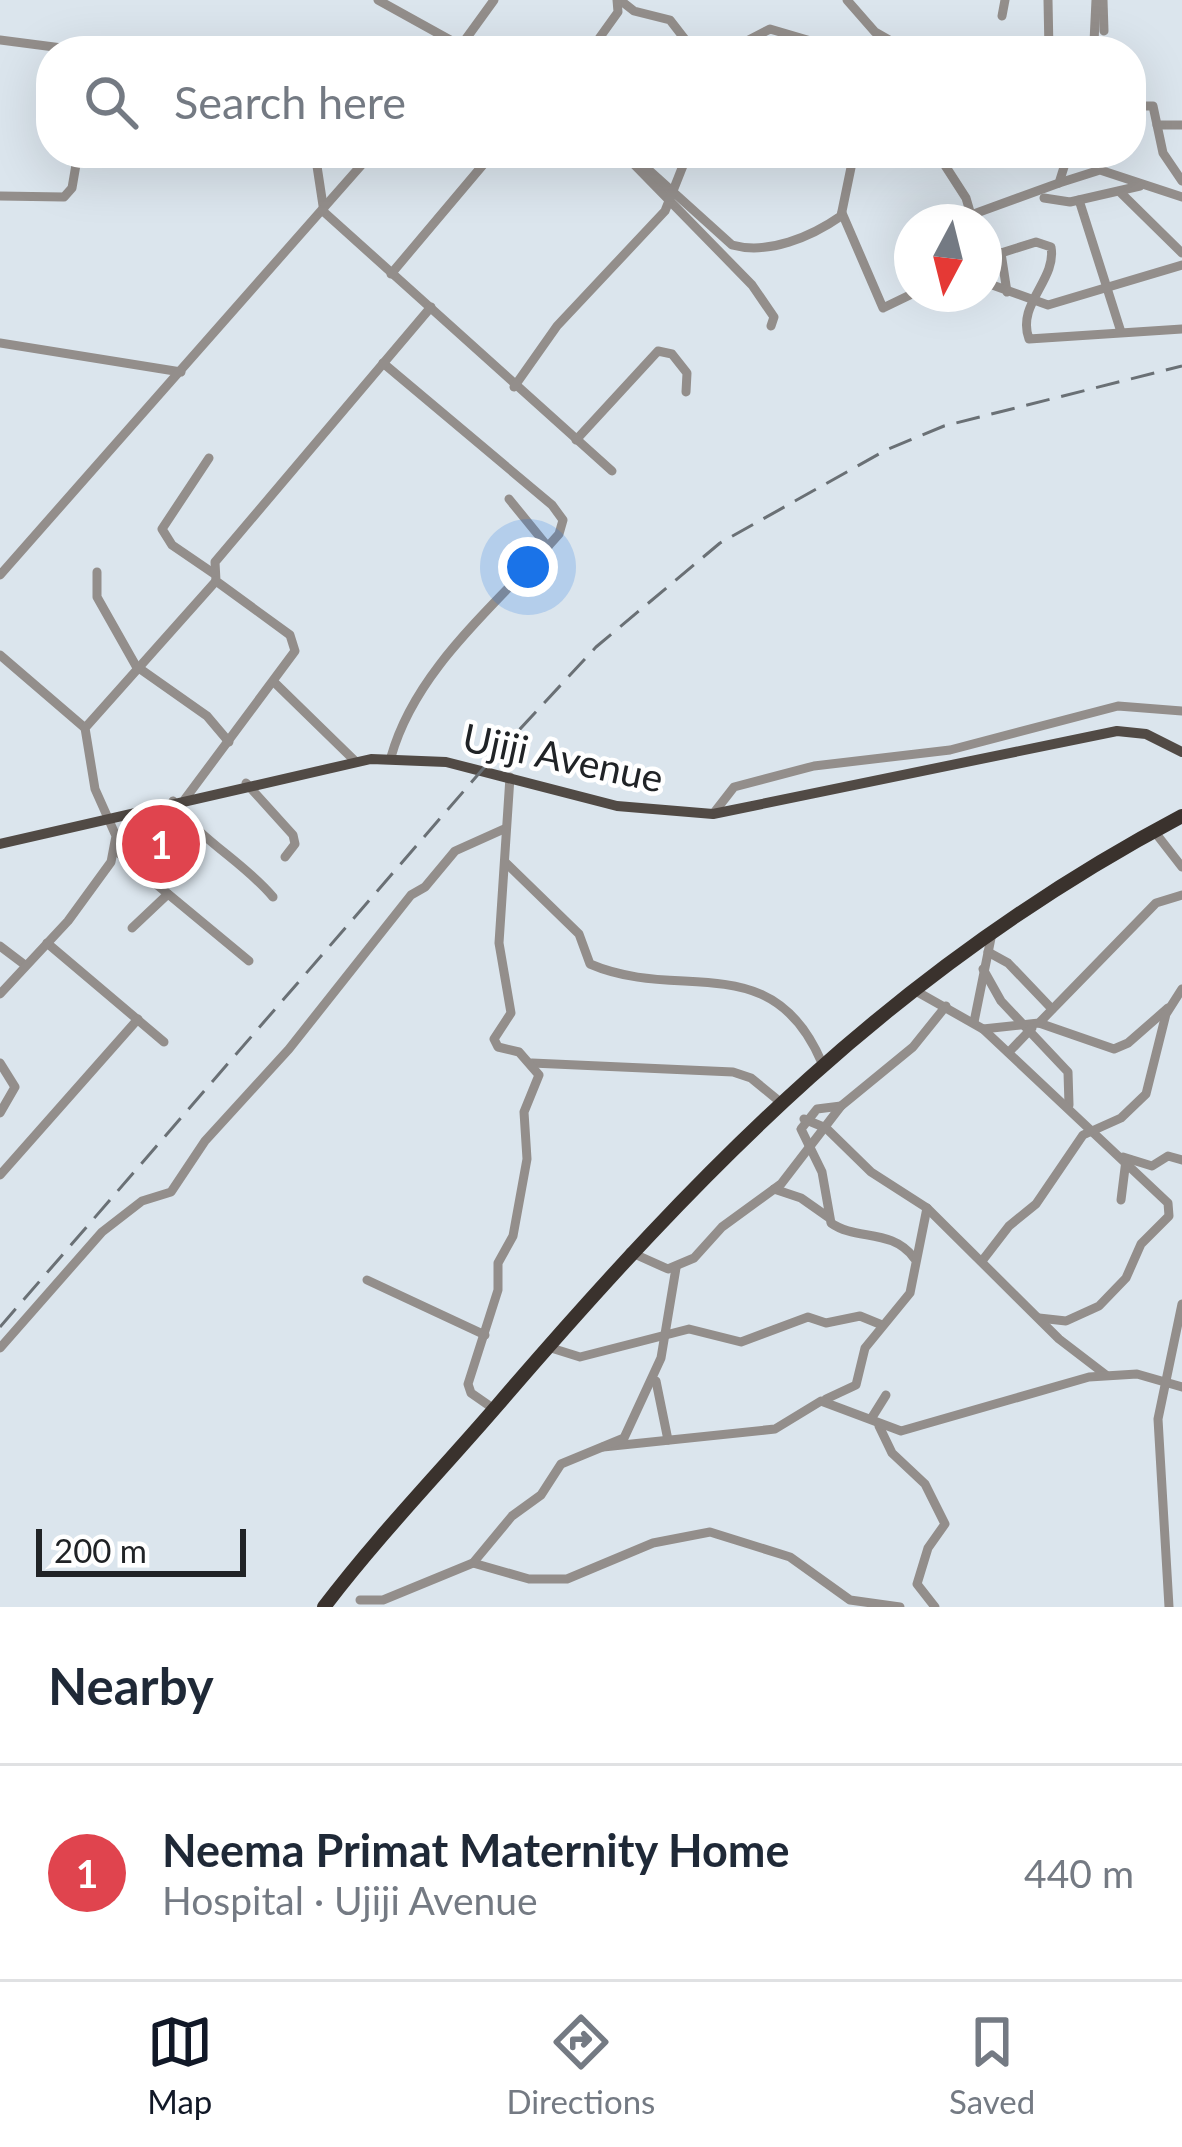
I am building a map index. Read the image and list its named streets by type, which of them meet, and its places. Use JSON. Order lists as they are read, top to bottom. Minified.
{"streets":{"main road":["Ujiji Avenue"]},"scale_bar":"200 m","north":"bottom","page":{"search":"Search here","pins":"1","scale":"200 m","heading":"Nearby","list":[{"mark":"1","name":"Neema Primat Maternity Home","note":"Hospital · Ujiji Avenue","value":"440 m"}],"nav":["Map","Directions","Saved"]}}
